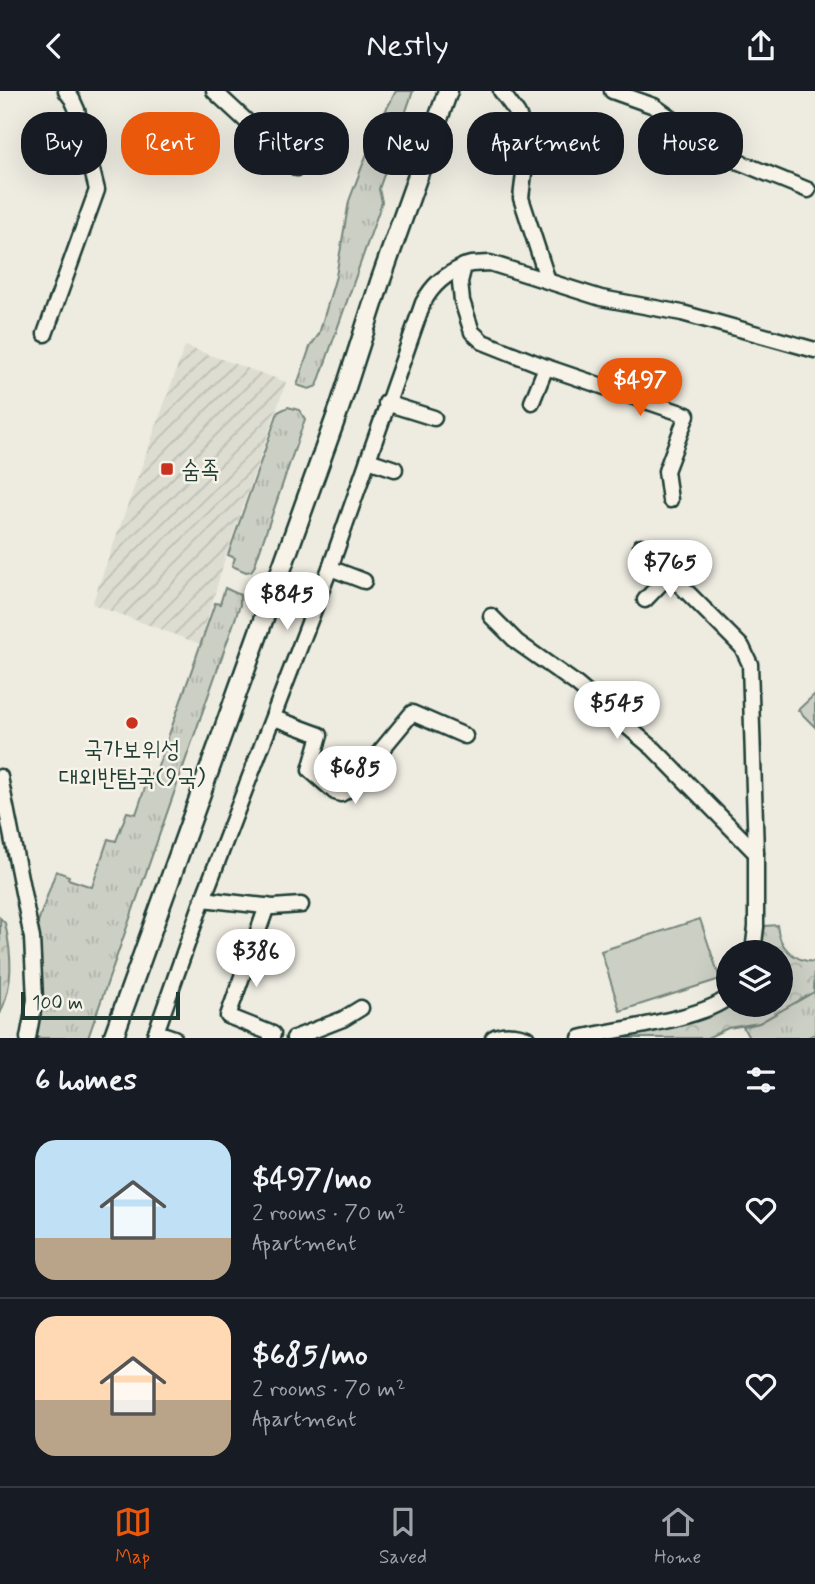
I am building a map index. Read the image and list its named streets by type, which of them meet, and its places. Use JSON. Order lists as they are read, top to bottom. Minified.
{"places":{"transit":["숨족"],"other":["국가보위성 대외반탐국(9국)"]},"scale_bar":"100 m","page":{"header":"Nestly","chip":["Buy","Rent","Filters","New","Apartment","House"],"price":["$497","$765","$845","$545","$685","$386"],"scale":"100 m","heading":"6 homes","list":[{"name":"$497/mo","note":"2 rooms · 70 m² · Apartment"},{"name":"$685/mo","note":"2 rooms · 70 m² · Apartment"}],"tabs":["Map","Saved","Home"]}}
